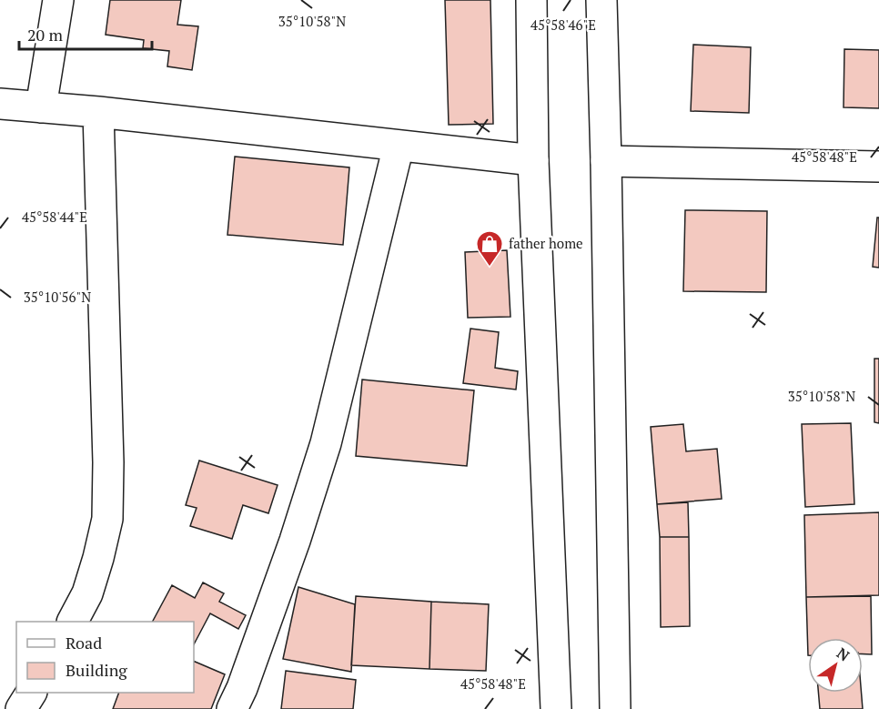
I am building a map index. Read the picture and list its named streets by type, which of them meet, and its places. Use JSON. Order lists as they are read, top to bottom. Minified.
{"places":{"shop":["father home"]},"legend":["Road","Building"],"scale_bar":"20 m","north":"top right","coordinates":["35°10'58\"N","45°58'46\"E","45°58'48\"E","45°58'44\"E","35°10'56\"N"]}
